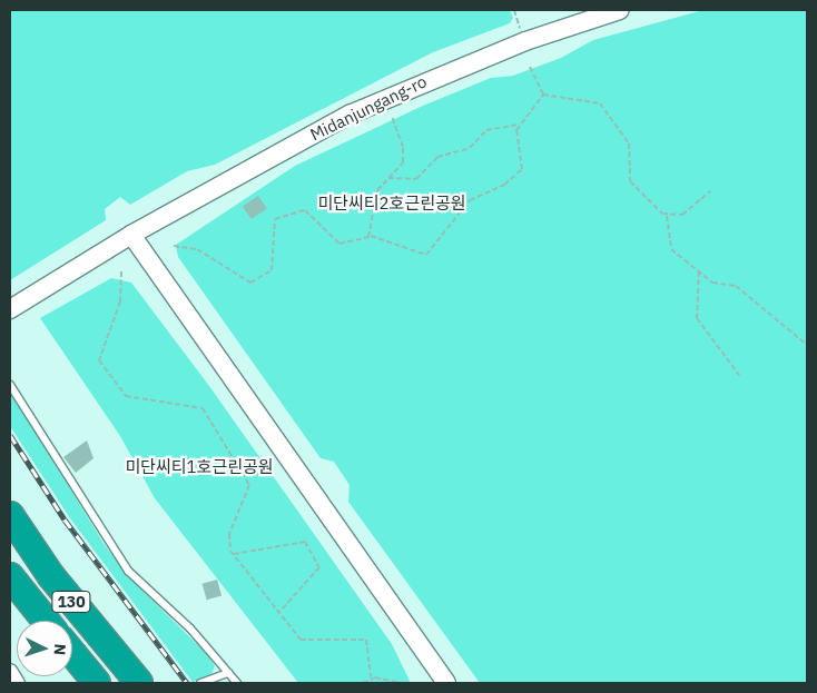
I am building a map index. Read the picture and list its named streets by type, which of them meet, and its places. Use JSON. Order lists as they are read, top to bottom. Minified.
{"streets":{"highway":["130"],"street":["Midanjungang-ro"]},"parks":["미단씨티2호근린공원","미단씨티1호근린공원"],"north":"right"}
